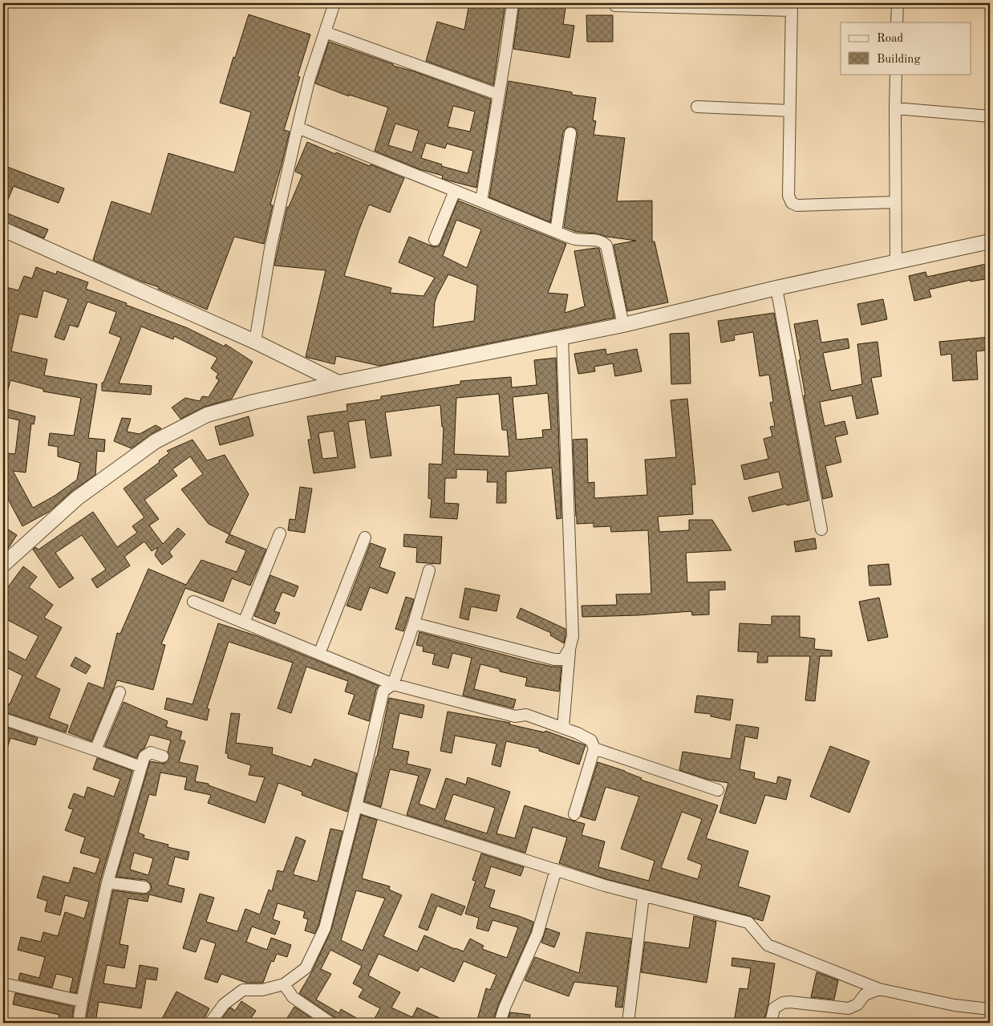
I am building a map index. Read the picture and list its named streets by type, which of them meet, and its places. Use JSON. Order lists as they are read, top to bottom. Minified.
{"legend":["Road","Building"]}
